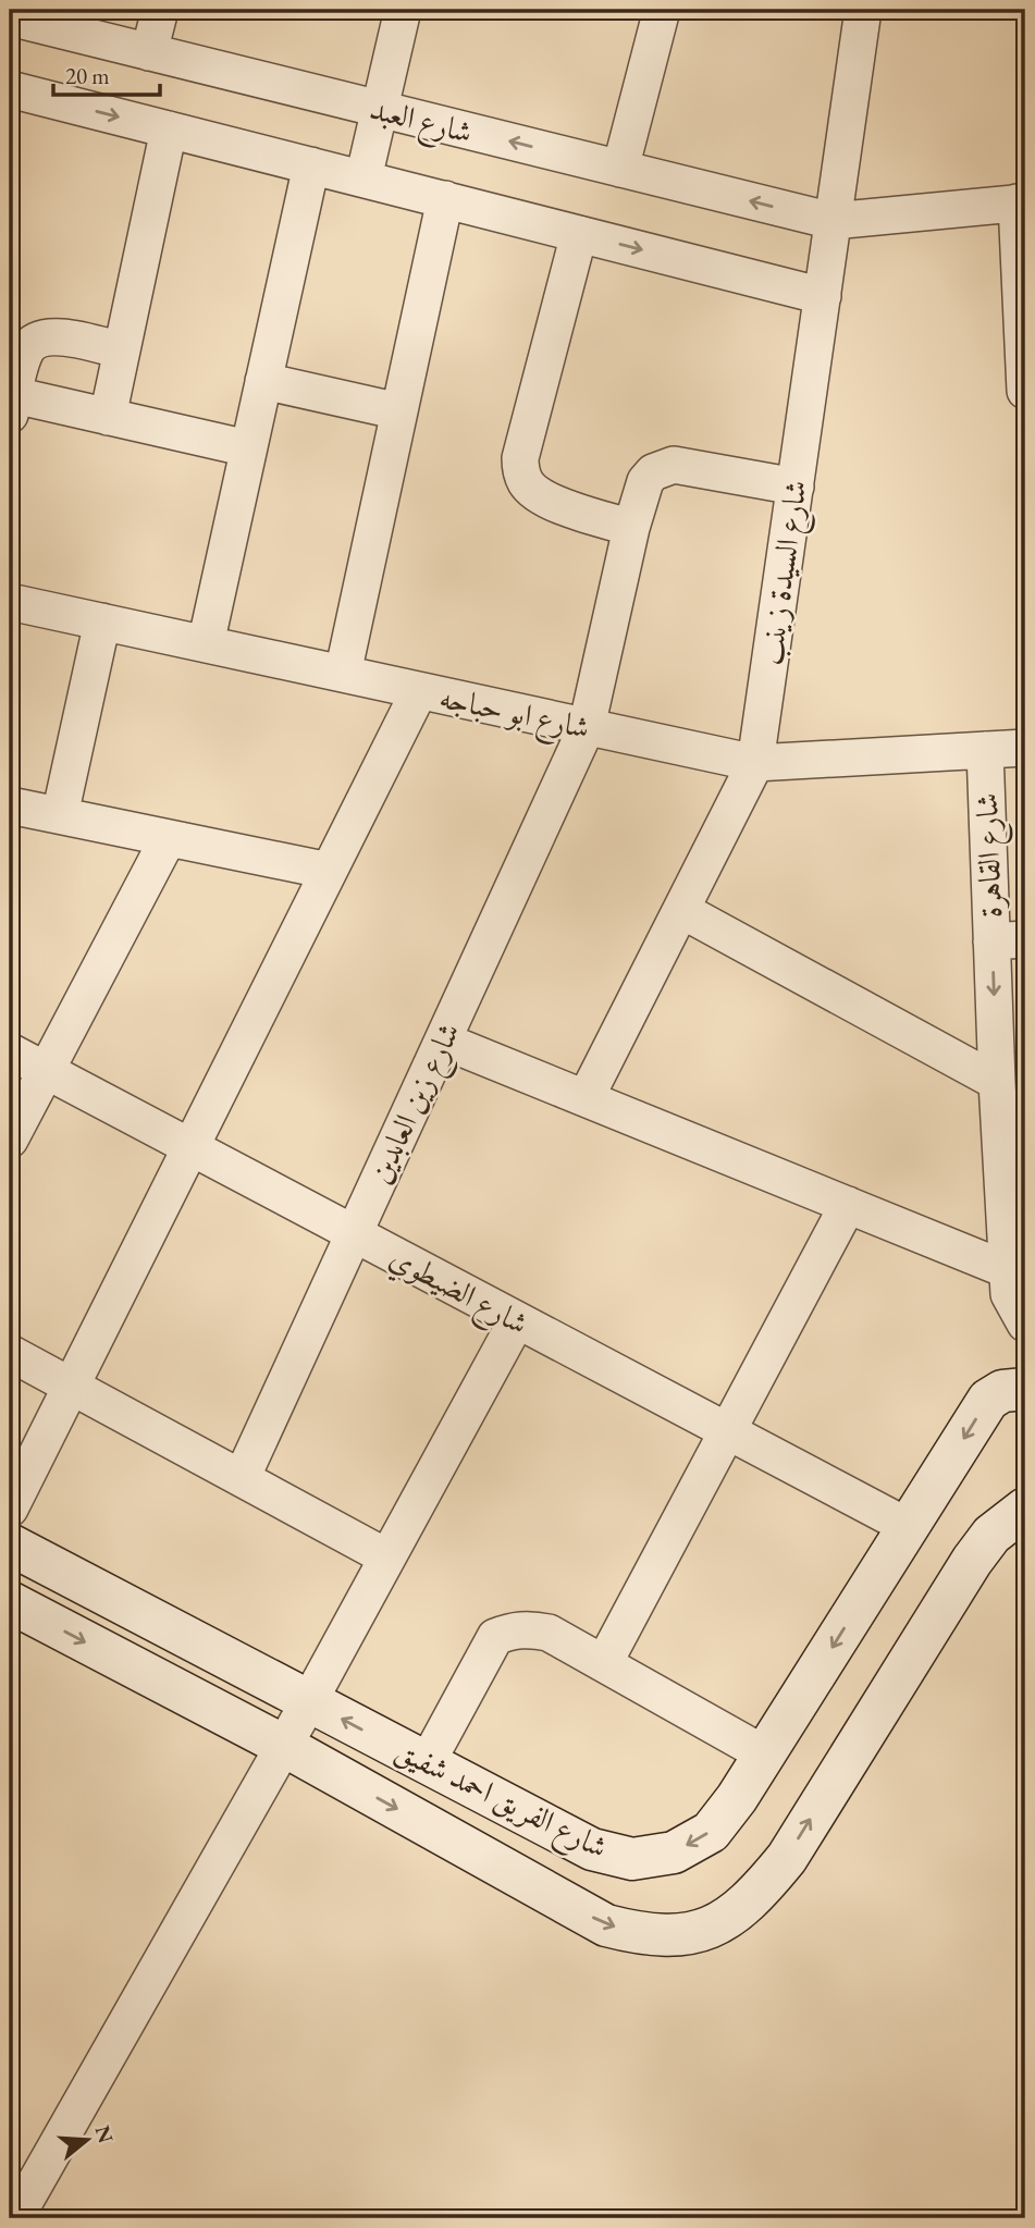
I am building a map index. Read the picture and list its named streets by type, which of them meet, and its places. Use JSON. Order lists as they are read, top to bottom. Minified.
{"streets":{"street":["شارع العبد","شارع السيدة زينب","شارع ابو حباجه","شارع القاهرة","شارع زين العابدين","شارع الضيطوي","شارع الفريق احمد شفيق"]},"crossings":[["شارع العبد","شارع السيدة زينب"],["شارع السيدة زينب","شارع ابو حباجه"],["شارع السيدة زينب","شارع زين العابدين"],["شارع ابو حباجه","شارع القاهرة"],["شارع ابو حباجه","شارع زين العابدين"],["شارع زين العابدين","شارع الضيطوي"],["شارع الضيطوي","شارع الفريق احمد شفيق"]],"scale_bar":"20 m","north":"right"}
